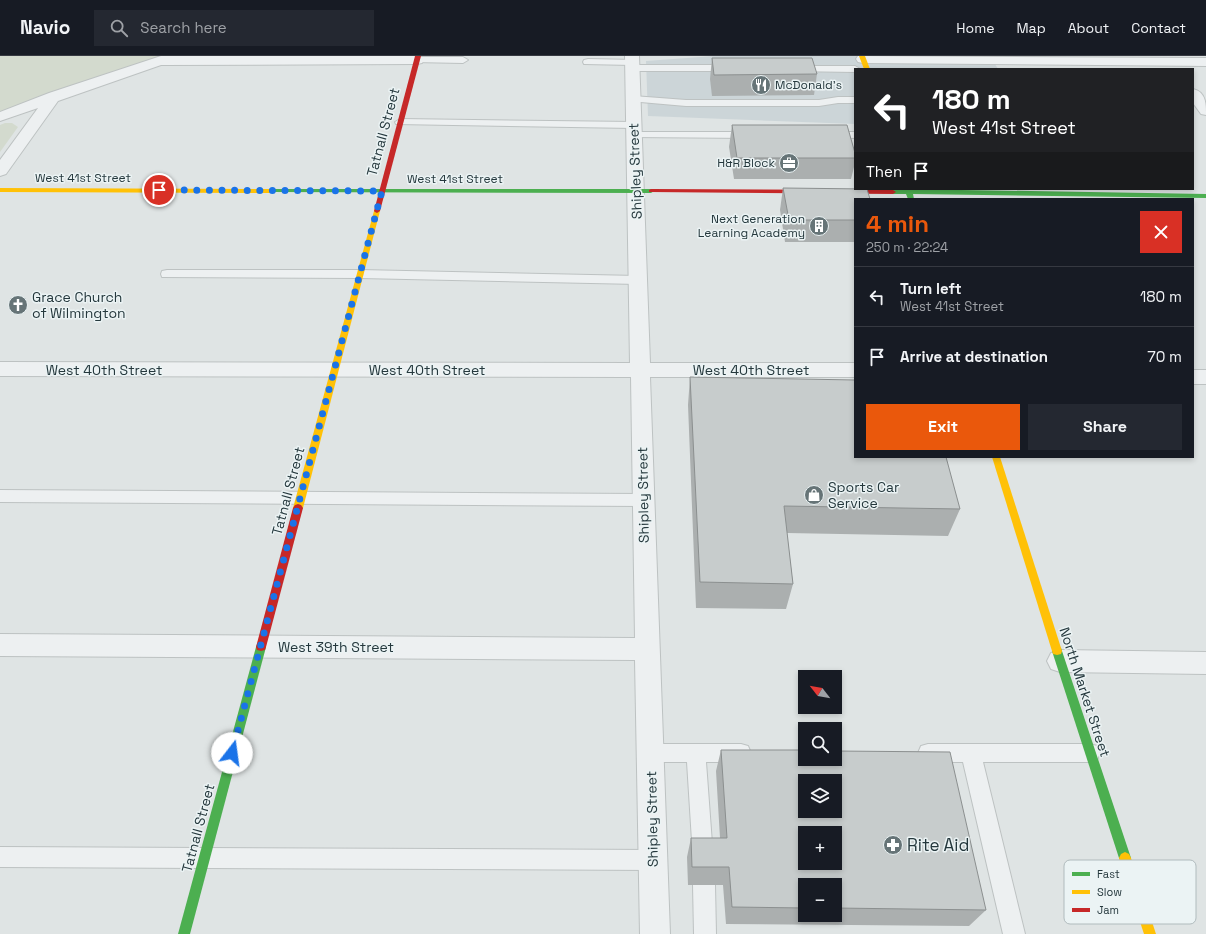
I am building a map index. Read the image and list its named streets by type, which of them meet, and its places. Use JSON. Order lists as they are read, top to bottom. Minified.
{"streets":{"street":["Tatnall Street","Shipley Street","West 41st Street","West 40th Street","West 39th Street","North Market Street"]},"crossings":[["Tatnall Street","West 41st Street"],["Tatnall Street","West 40th Street"],["Tatnall Street","West 39th Street"],["Shipley Street","West 41st Street"],["Shipley Street","West 40th Street"],["Shipley Street","West 39th Street"]],"places":{"restaurant":["McDonald's"],"office":["H&R Block"],"building":["Next Generation Learning Academy"],"church":["Grace Church of Wilmington"],"shop":["Sports Car Service"],"pharmacy":["Rite Aid"]},"legend":["Fast","Slow","Jam"],"north":"top left","page":{"header":"Navio","search":"Search here","nav":["Home","Map","About","Contact"],"turn":["180 m","West 41st Street"],"then":"Then","heading":["4 min","250 m · 22:24"],"list":[{"name":"Turn left","note":"West 41st Street","value":"180 m"},{"name":"Arrive at destination","value":"70 m"}],"buttons":["Exit","Share"],"map_buttons":["+","−"]}}
